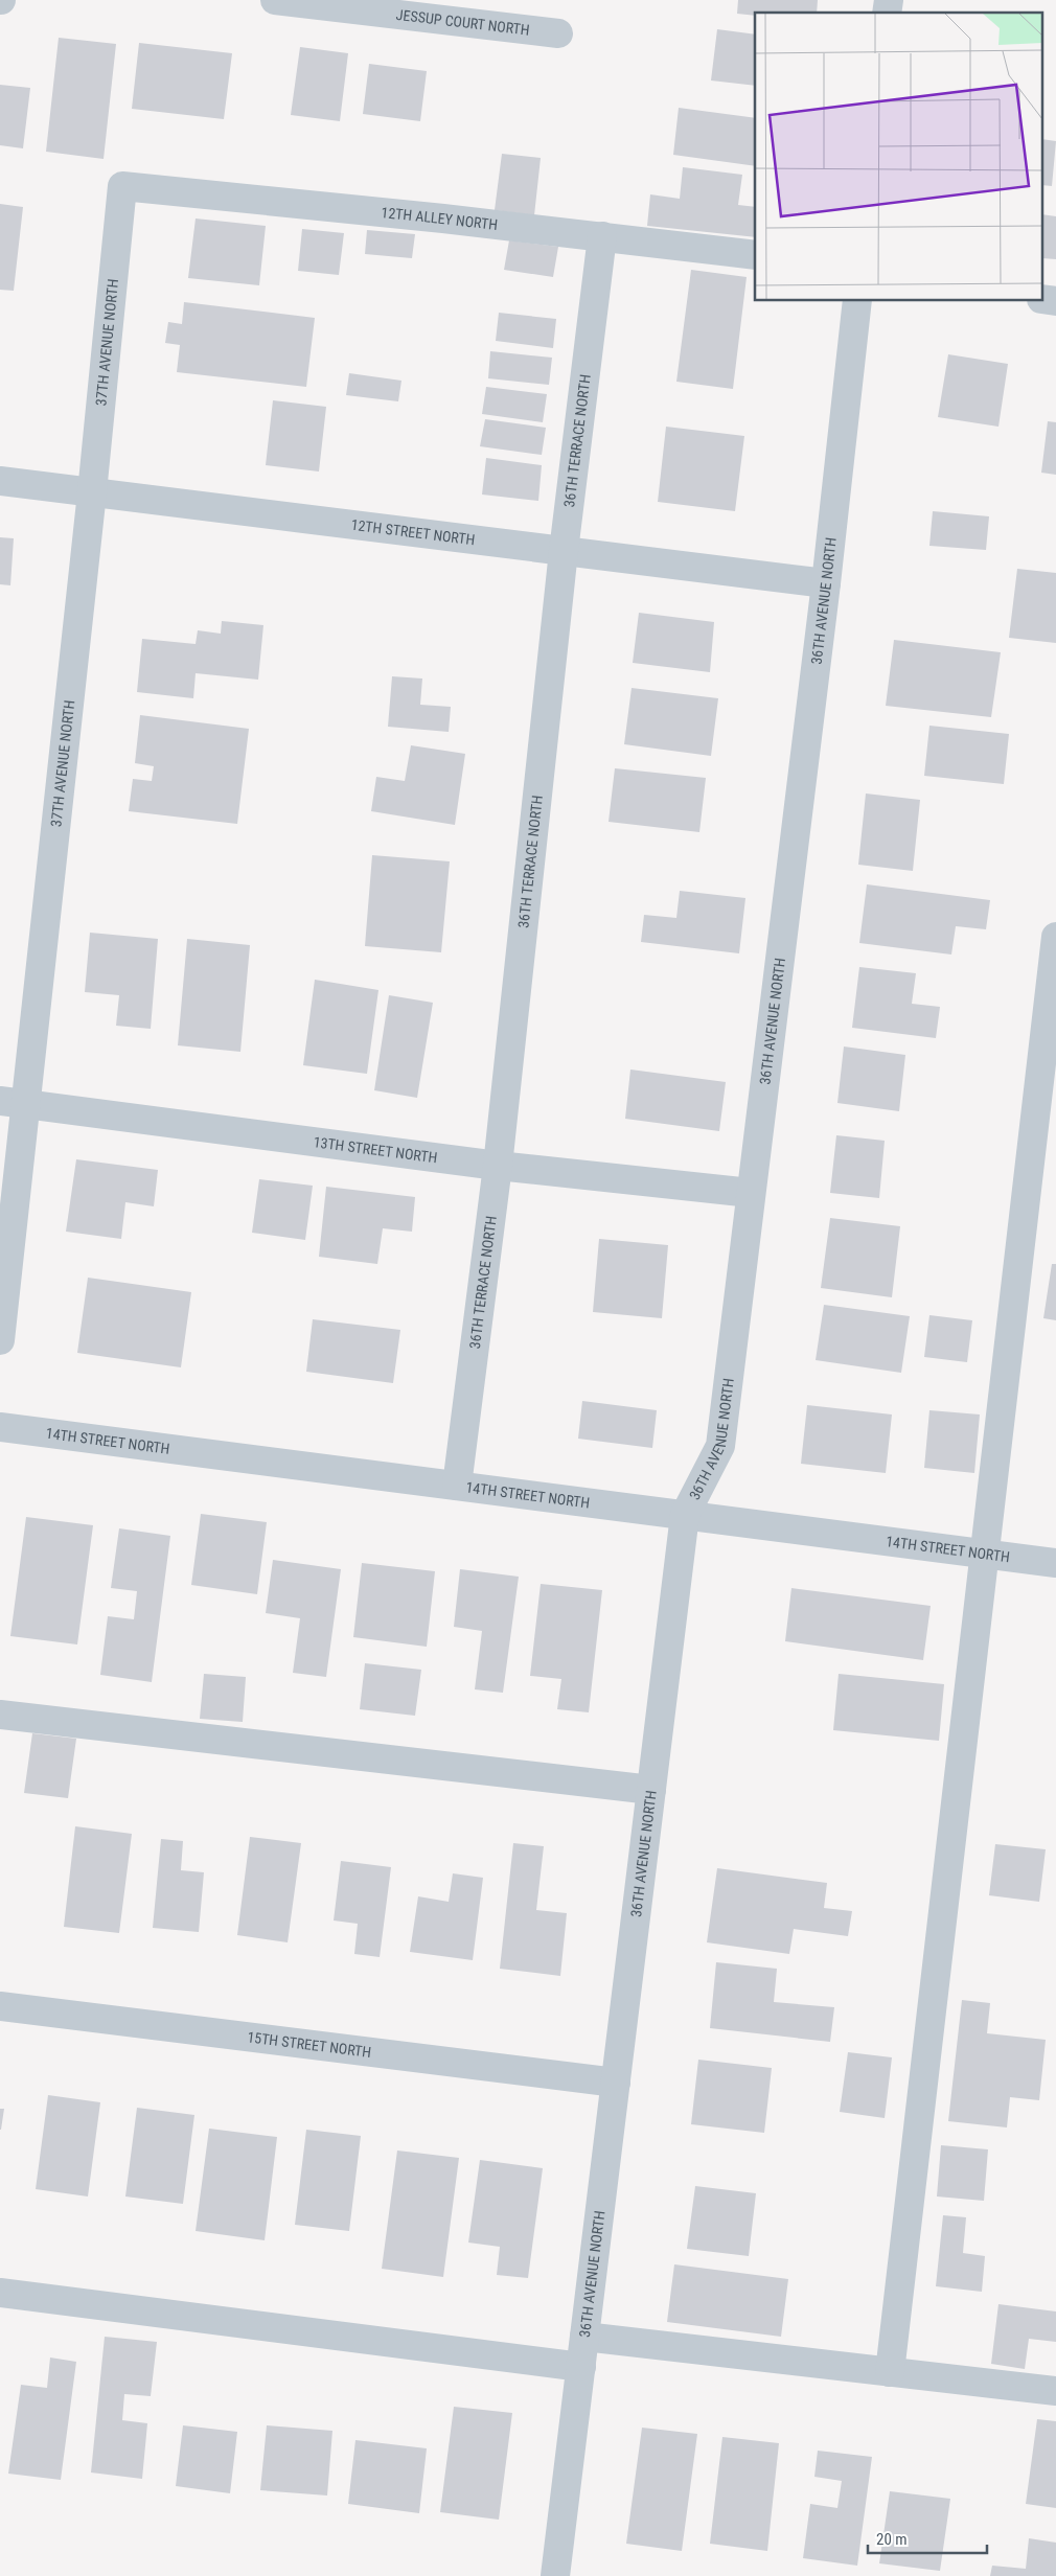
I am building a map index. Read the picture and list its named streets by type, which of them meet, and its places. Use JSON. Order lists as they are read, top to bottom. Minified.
{"streets":{"street":["JESSUP COURT NORTH","12TH ALLEY NORTH","37TH AVENUE NORTH","36TH TERRACE NORTH","12TH STREET NORTH","36TH AVENUE NORTH","13TH STREET NORTH","14TH STREET NORTH","15TH STREET NORTH"]},"crossings":[["12TH ALLEY NORTH","37TH AVENUE NORTH"],["12TH ALLEY NORTH","36TH TERRACE NORTH"],["37TH AVENUE NORTH","12TH STREET NORTH"],["37TH AVENUE NORTH","13TH STREET NORTH"],["36TH TERRACE NORTH","12TH STREET NORTH"],["36TH TERRACE NORTH","13TH STREET NORTH"],["36TH TERRACE NORTH","14TH STREET NORTH"],["12TH STREET NORTH","36TH AVENUE NORTH"],["36TH AVENUE NORTH","13TH STREET NORTH"],["36TH AVENUE NORTH","14TH STREET NORTH"],["36TH AVENUE NORTH","15TH STREET NORTH"]],"scale_bar":"20 m"}
